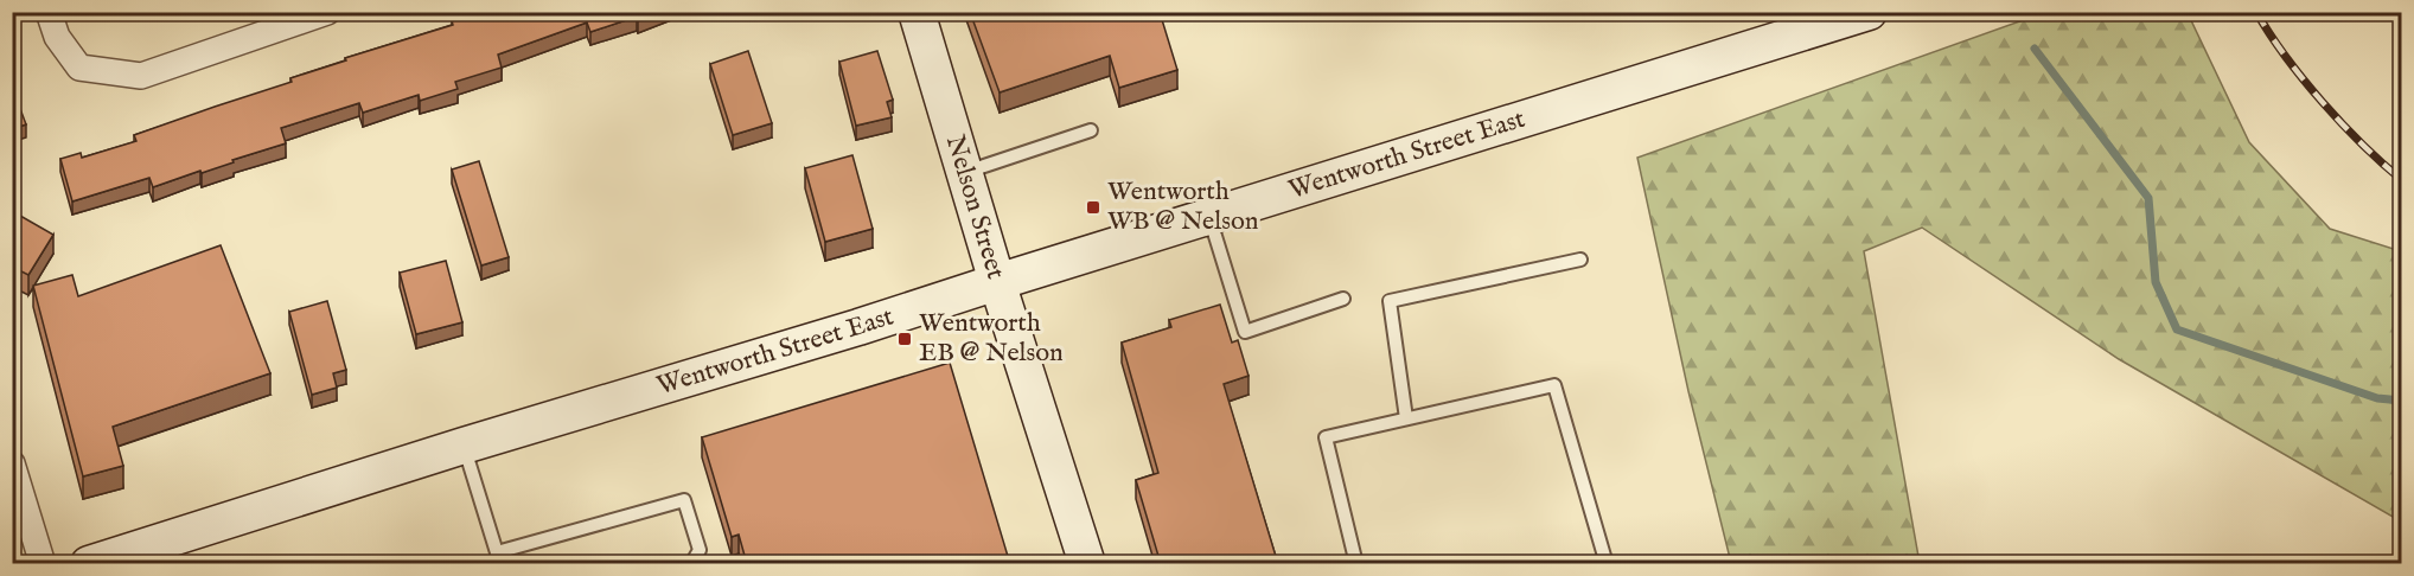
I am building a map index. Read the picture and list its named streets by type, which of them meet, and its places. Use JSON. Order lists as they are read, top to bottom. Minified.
{"streets":{"main road":["Wentworth Street East","Nelson Street"]},"crossings":[["Wentworth Street East","Nelson Street"]],"places":{"transit":["Wentworth WB @ Nelson","Wentworth EB @ Nelson"]}}
